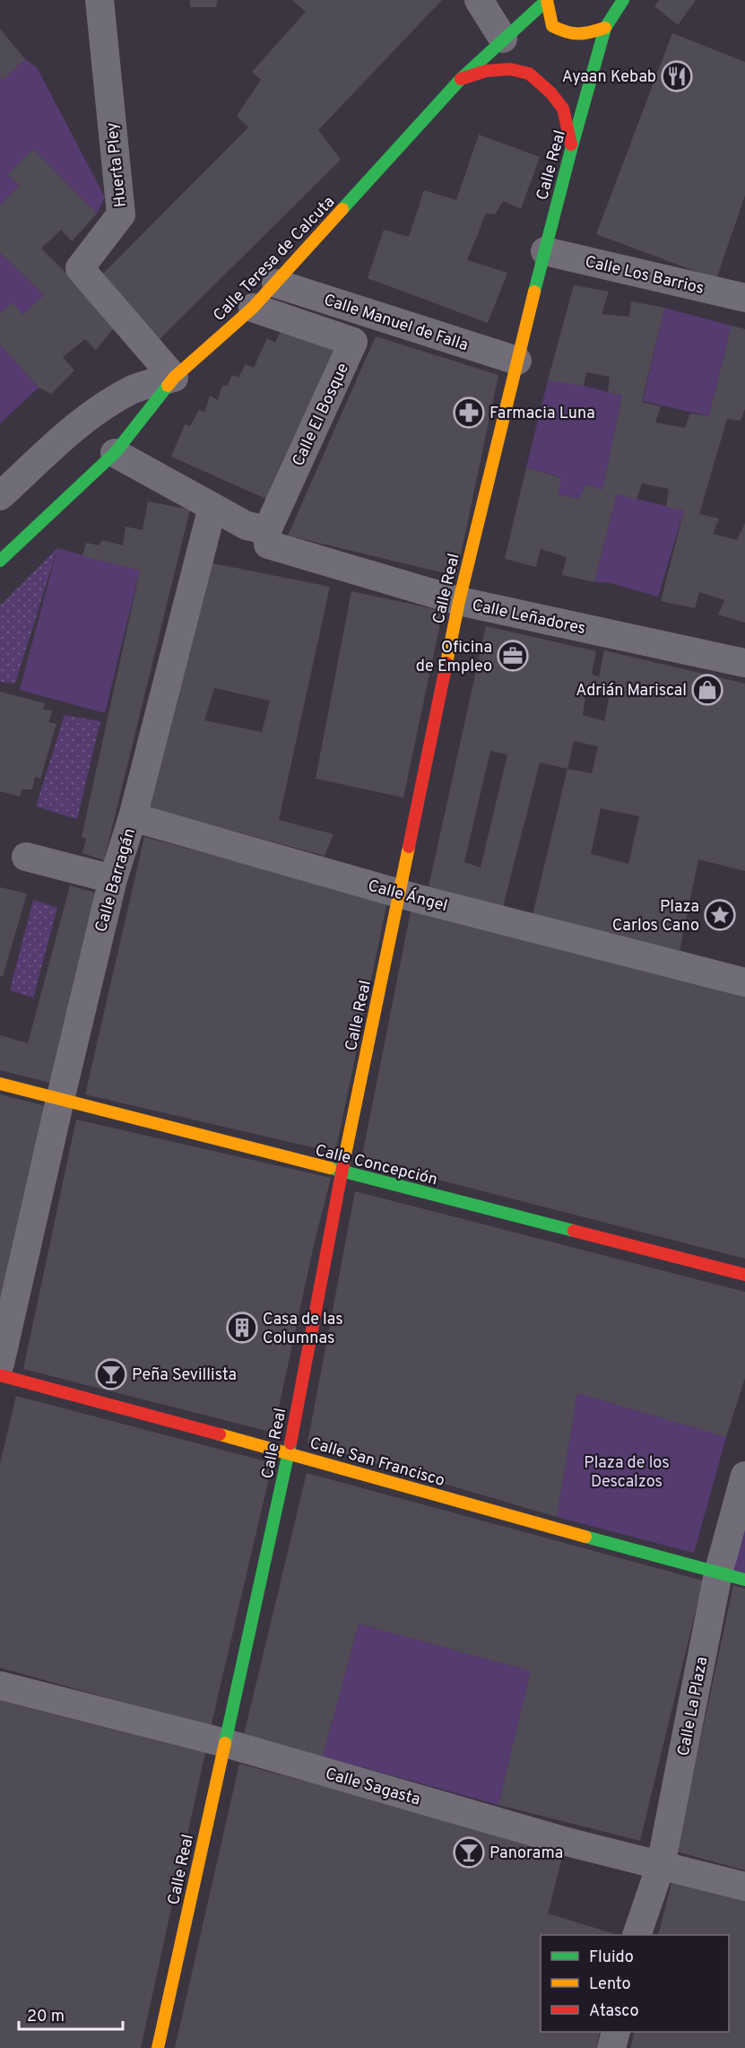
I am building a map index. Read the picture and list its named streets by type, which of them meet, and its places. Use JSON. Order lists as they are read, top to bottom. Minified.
{"streets":{"street":["Huerta Pley","Calle Real","Calle Teresa de Calcuta","Calle Los Barrios","Calle Manuel de Falla","Calle El Bosque","Calle Leñadores","Calle Barragán","Calle Ángel","Calle Concepción","Calle San Francisco","Calle La Plaza","Calle Sagasta"]},"crossings":[["Huerta Pley","Calle Teresa de Calcuta"],["Calle Real","Calle Los Barrios"],["Calle Real","Calle Manuel de Falla"],["Calle Real","Calle Leñadores"],["Calle Real","Calle Ángel"],["Calle Real","Calle Concepción"],["Calle Real","Calle San Francisco"],["Calle Real","Calle Sagasta"],["Calle Teresa de Calcuta","Calle Manuel de Falla"],["Calle Teresa de Calcuta","Calle El Bosque"],["Calle El Bosque","Calle Leñadores"],["Calle Barragán","Calle Ángel"],["Calle Barragán","Calle Concepción"],["Calle San Francisco","Calle La Plaza"],["Calle La Plaza","Calle Sagasta"]],"parks":["Plaza de los Descalzos"],"places":{"restaurant":["Ayaan Kebab"],"pharmacy":["Farmacia Luna"],"office":["Oficina de Empleo"],"shop":["Adrián Mariscal"],"place":["Plaza Carlos Cano"],"building":["Casa de las Columnas"],"bar":["Peña Sevillista","Panorama"]},"legend":["Fluido","Lento","Atasco"],"scale_bar":"20 m"}
